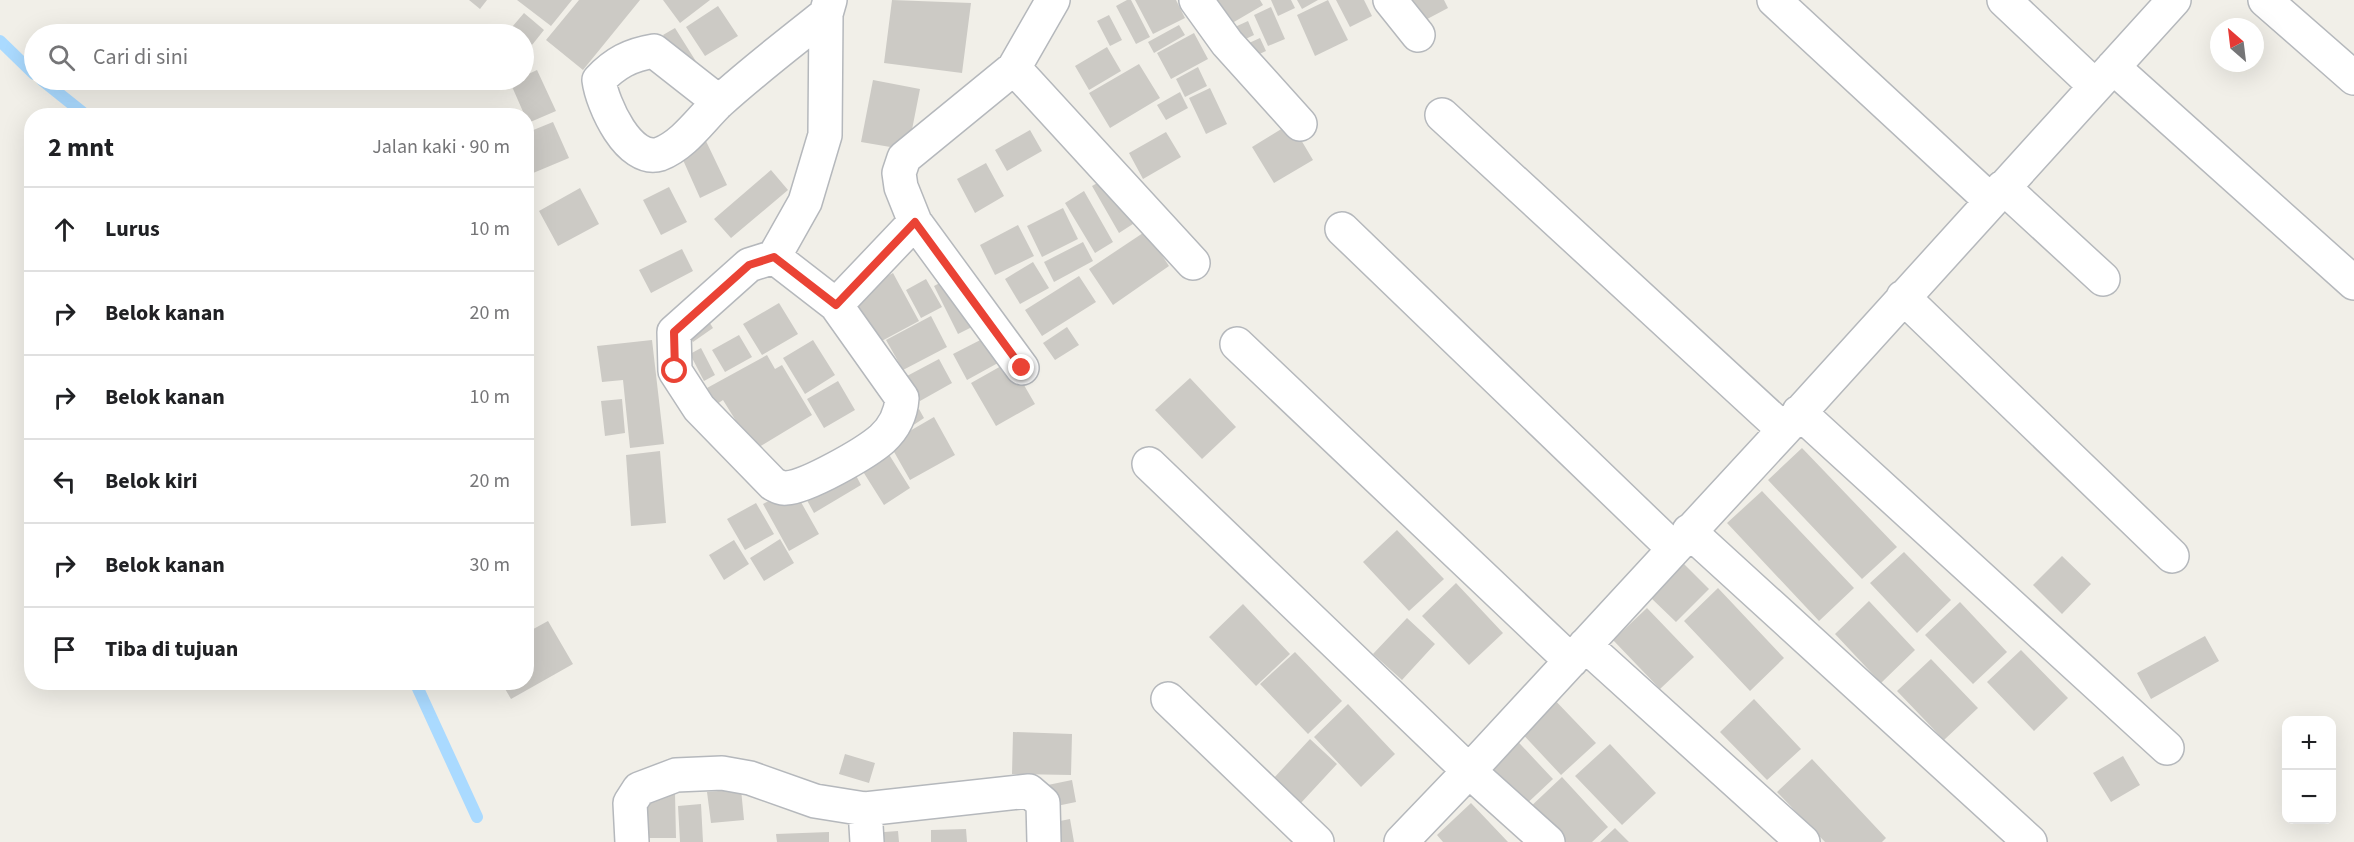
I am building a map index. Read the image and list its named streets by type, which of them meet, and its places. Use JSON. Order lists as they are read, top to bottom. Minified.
{"north":"top left","page":{"search":"Cari di sini","heading":["2 mnt","Jalan kaki · 90 m"],"list":[["Lurus","10 m"],["Belok kanan","20 m"],["Belok kanan","10 m"],["Belok kiri","20 m"],["Belok kanan","30 m"],"Tiba di tujuan"],"map_buttons":["+","−"]}}
